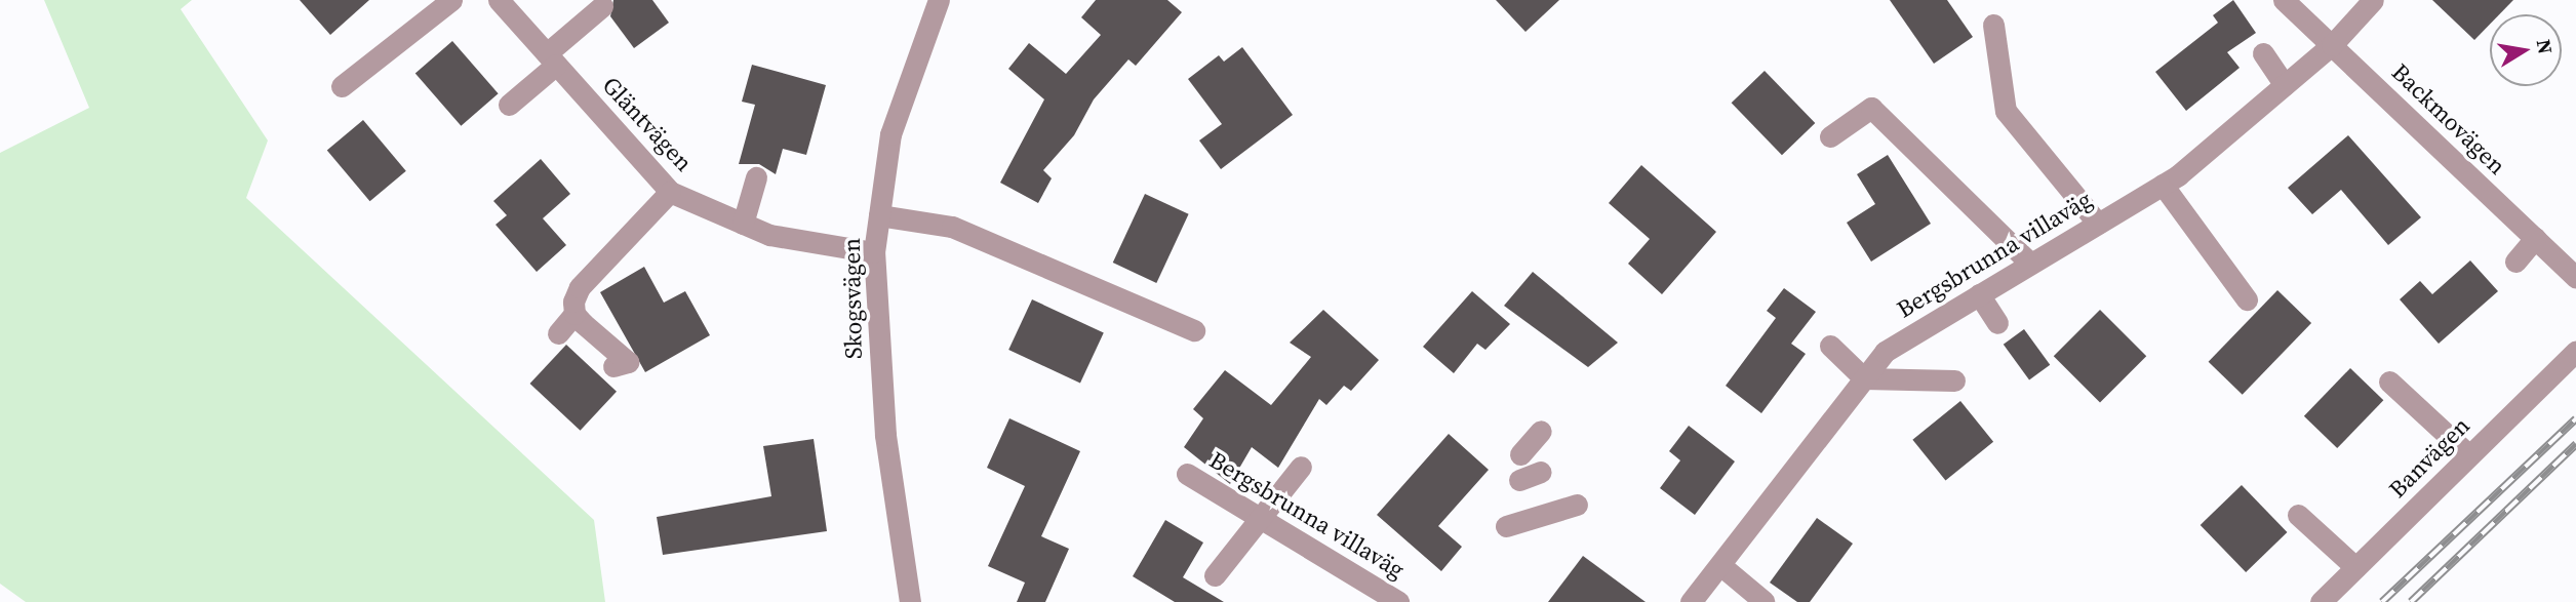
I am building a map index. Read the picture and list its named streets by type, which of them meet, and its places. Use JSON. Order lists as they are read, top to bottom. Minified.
{"streets":{"street":["Backmovägen","Gläntvägen","Bergsbrunna villaväg","Skogsvägen","Banvägen"]},"crossings":[["Backmovägen","Bergsbrunna villaväg"],["Gläntvägen","Skogsvägen"]],"north":"right"}
